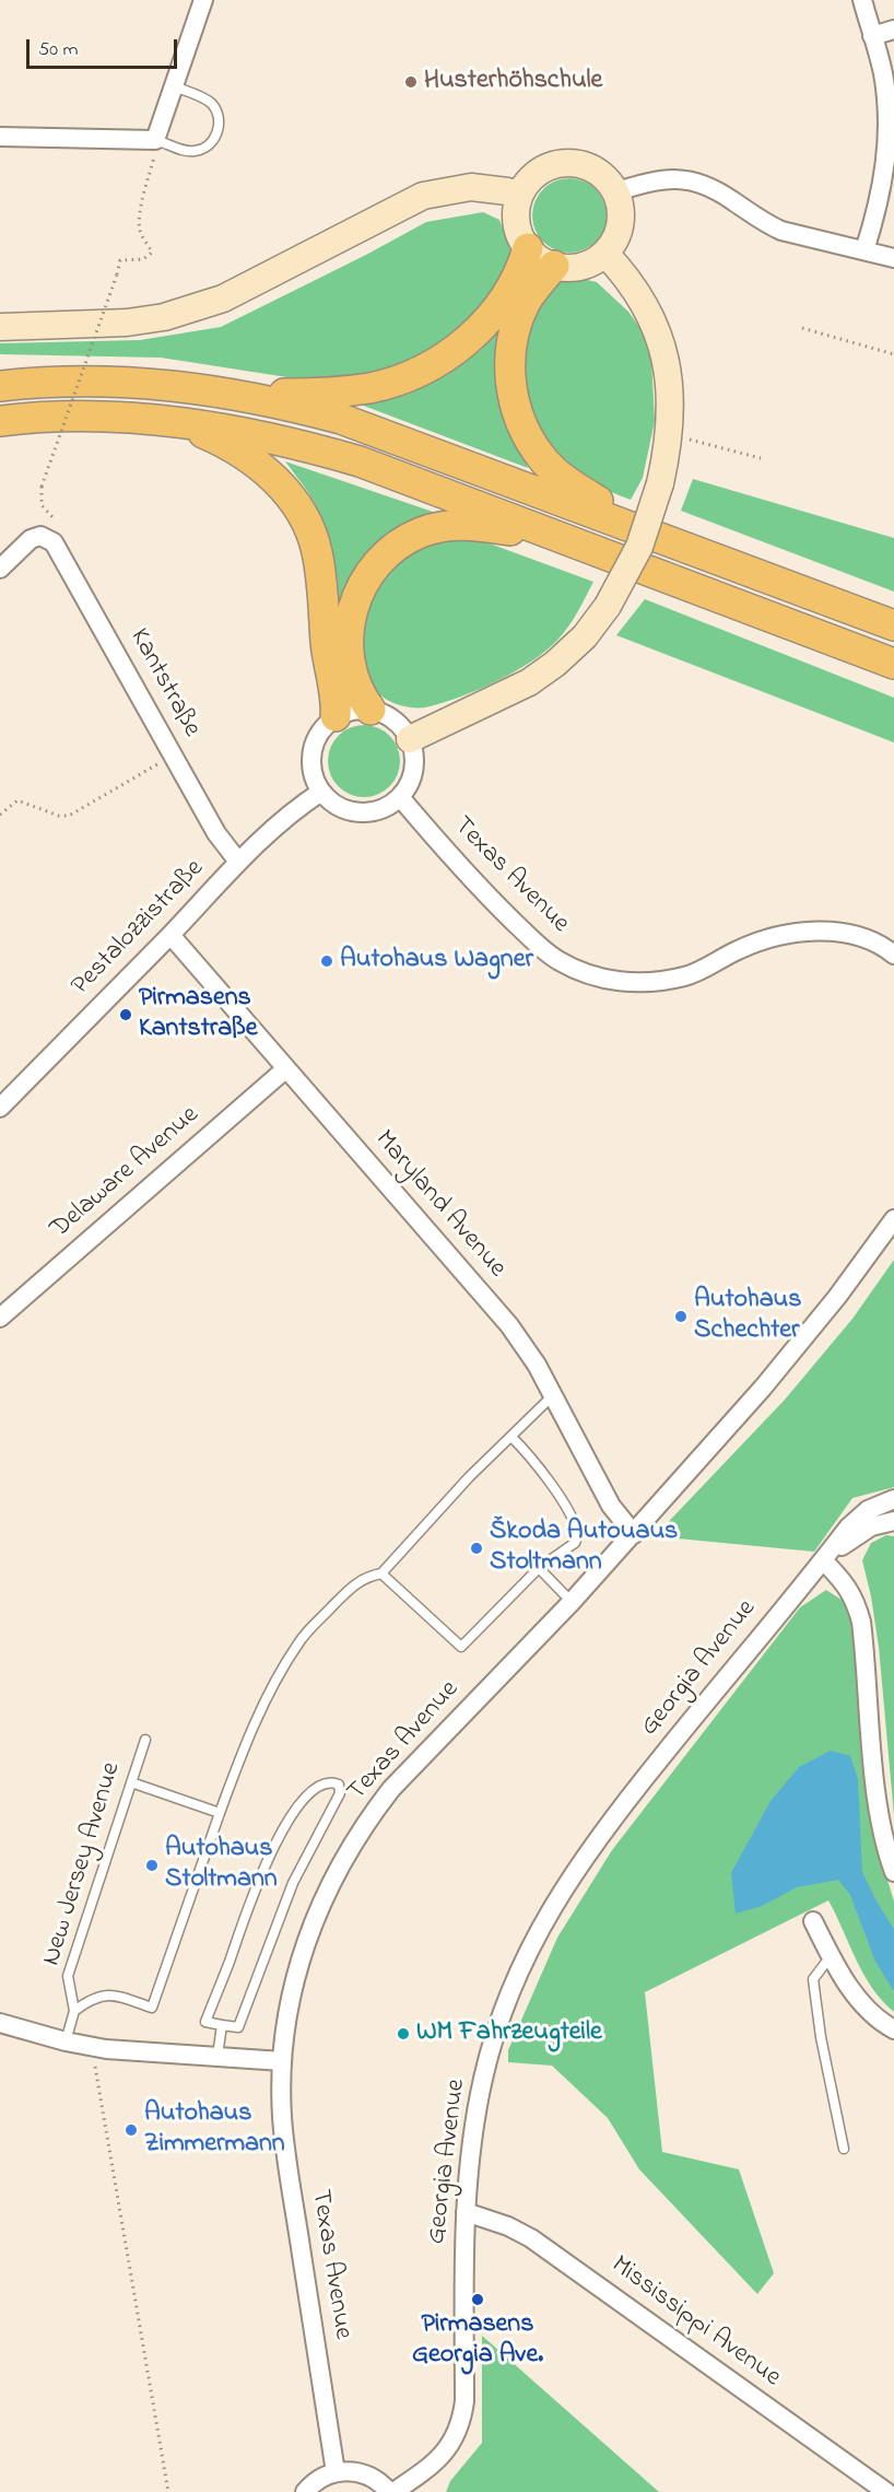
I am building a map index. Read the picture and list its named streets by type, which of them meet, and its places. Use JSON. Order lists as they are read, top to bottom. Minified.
{"streets":{"street":["Kantstraße","Texas Avenue","Pestalozzistraße","Delaware Avenue","Maryland Avenue","Georgia Avenue","Mississippi Avenue"],"lane":["New Jersey Avenue"]},"crossings":[["Kantstraße","Pestalozzistraße"],["Texas Avenue","Pestalozzistraße"],["Texas Avenue","Maryland Avenue"],["Pestalozzistraße","Maryland Avenue"],["Delaware Avenue","Maryland Avenue"],["Georgia Avenue","Mississippi Avenue"]],"places":["Husterhöhschule","Autohaus Wagner","Pirmasens Kantstraße","Autohaus Schechter","Škoda Autouaus Stoltmann","Autohaus Stoltmann","WM Fahrzeugteile","Autohaus Zimmermann","Pirmasens Georgia Ave."],"scale_bar":"50 m"}
